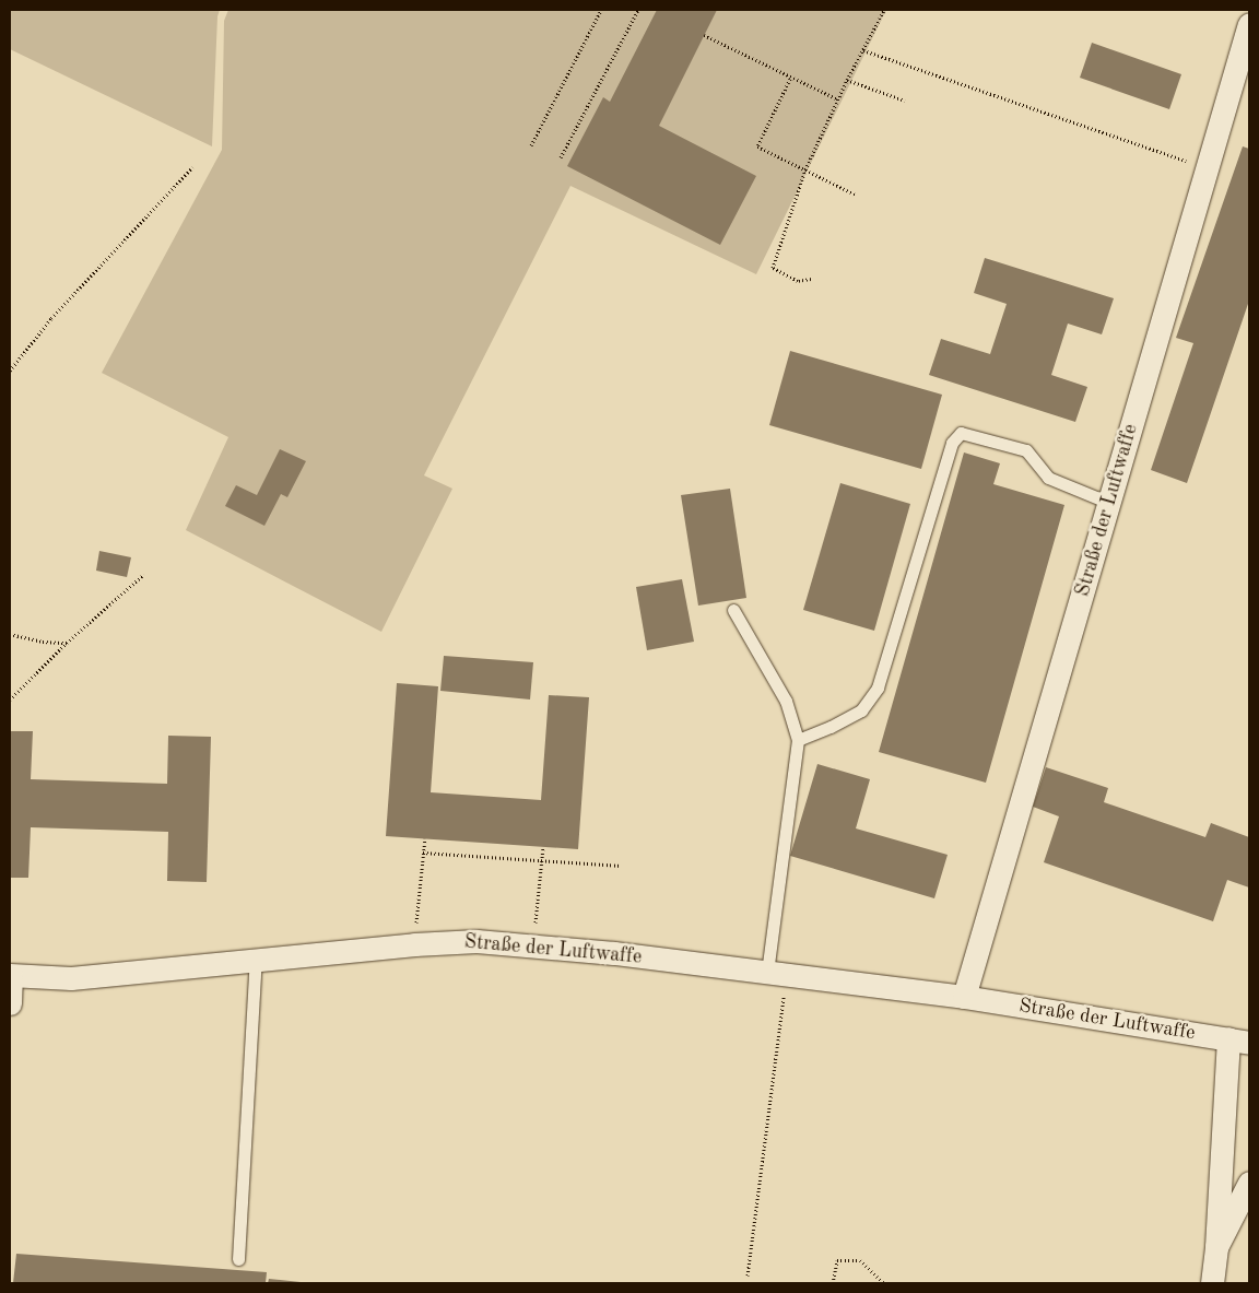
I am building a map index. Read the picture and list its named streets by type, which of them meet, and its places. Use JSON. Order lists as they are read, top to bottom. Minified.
{"streets":{"street":["Straße der Luftwaffe"]}}
